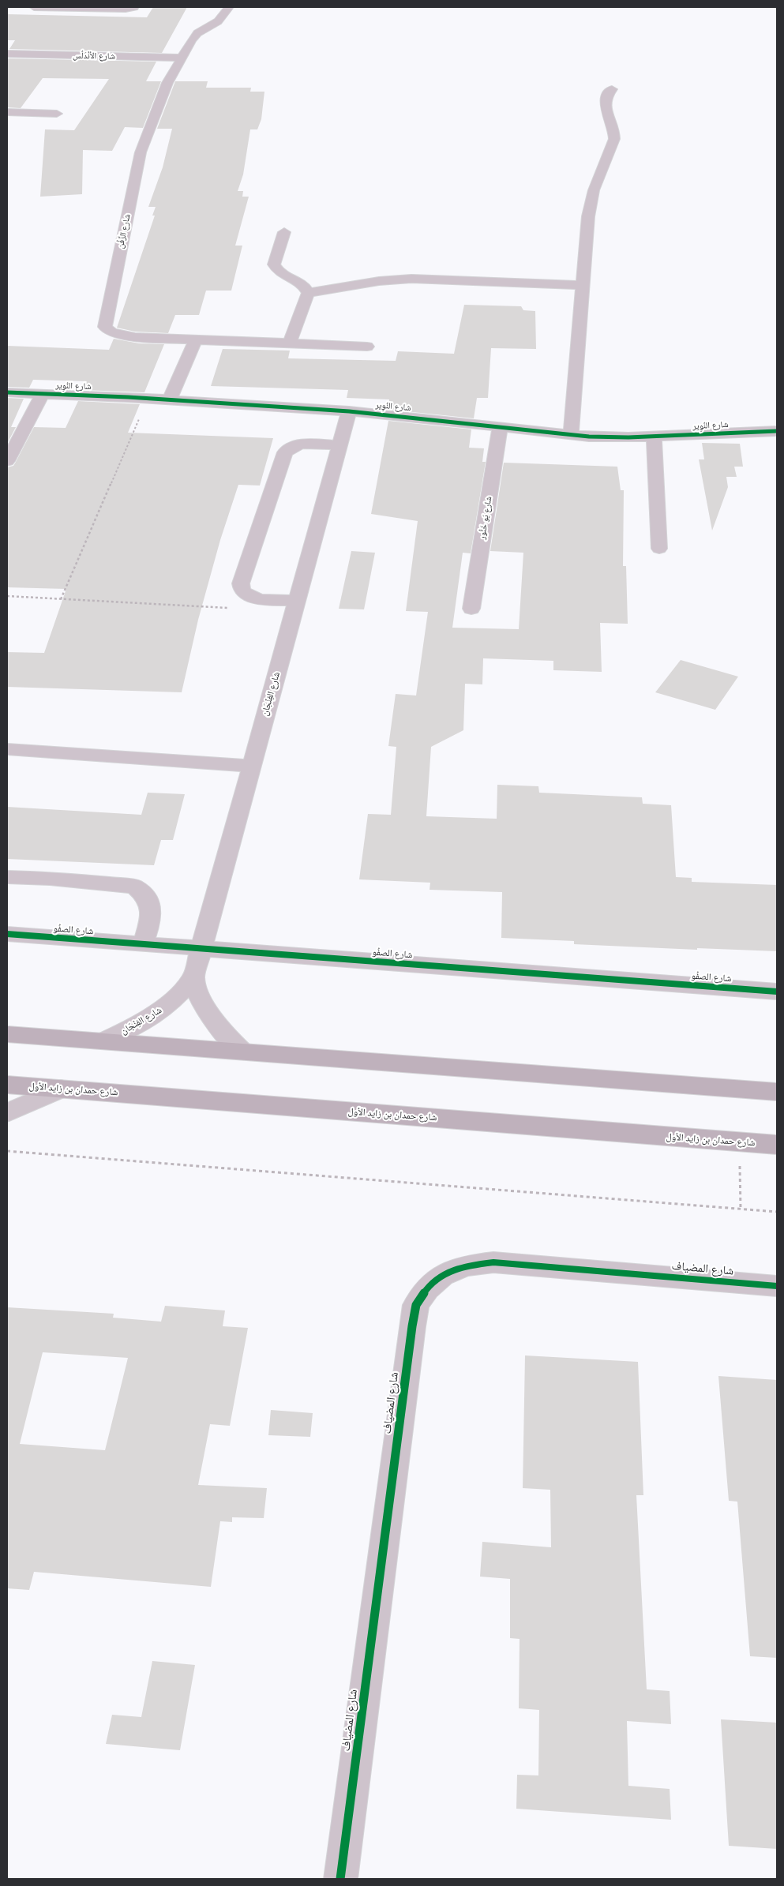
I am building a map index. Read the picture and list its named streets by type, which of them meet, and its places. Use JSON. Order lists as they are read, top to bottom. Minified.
{"streets":{"main road":["شارع حمدان بن زايد الأول"],"street":["شارع الأنْدَلُس","شارع الزَّفْن","شارع النُوِير","شارع يَو خَنُّور","شارع الفِنْجَان","شارع الصفُو","شارع المضياف"]},"crossings":[["شارع الأنْدَلُس","شارع الزَّفْن"],["شارع النُوِير","شارع يَو خَنُّور"],["شارع النُوِير","شارع الفِنْجَان"],["شارع الفِنْجَان","شارع الصفُو"]]}
